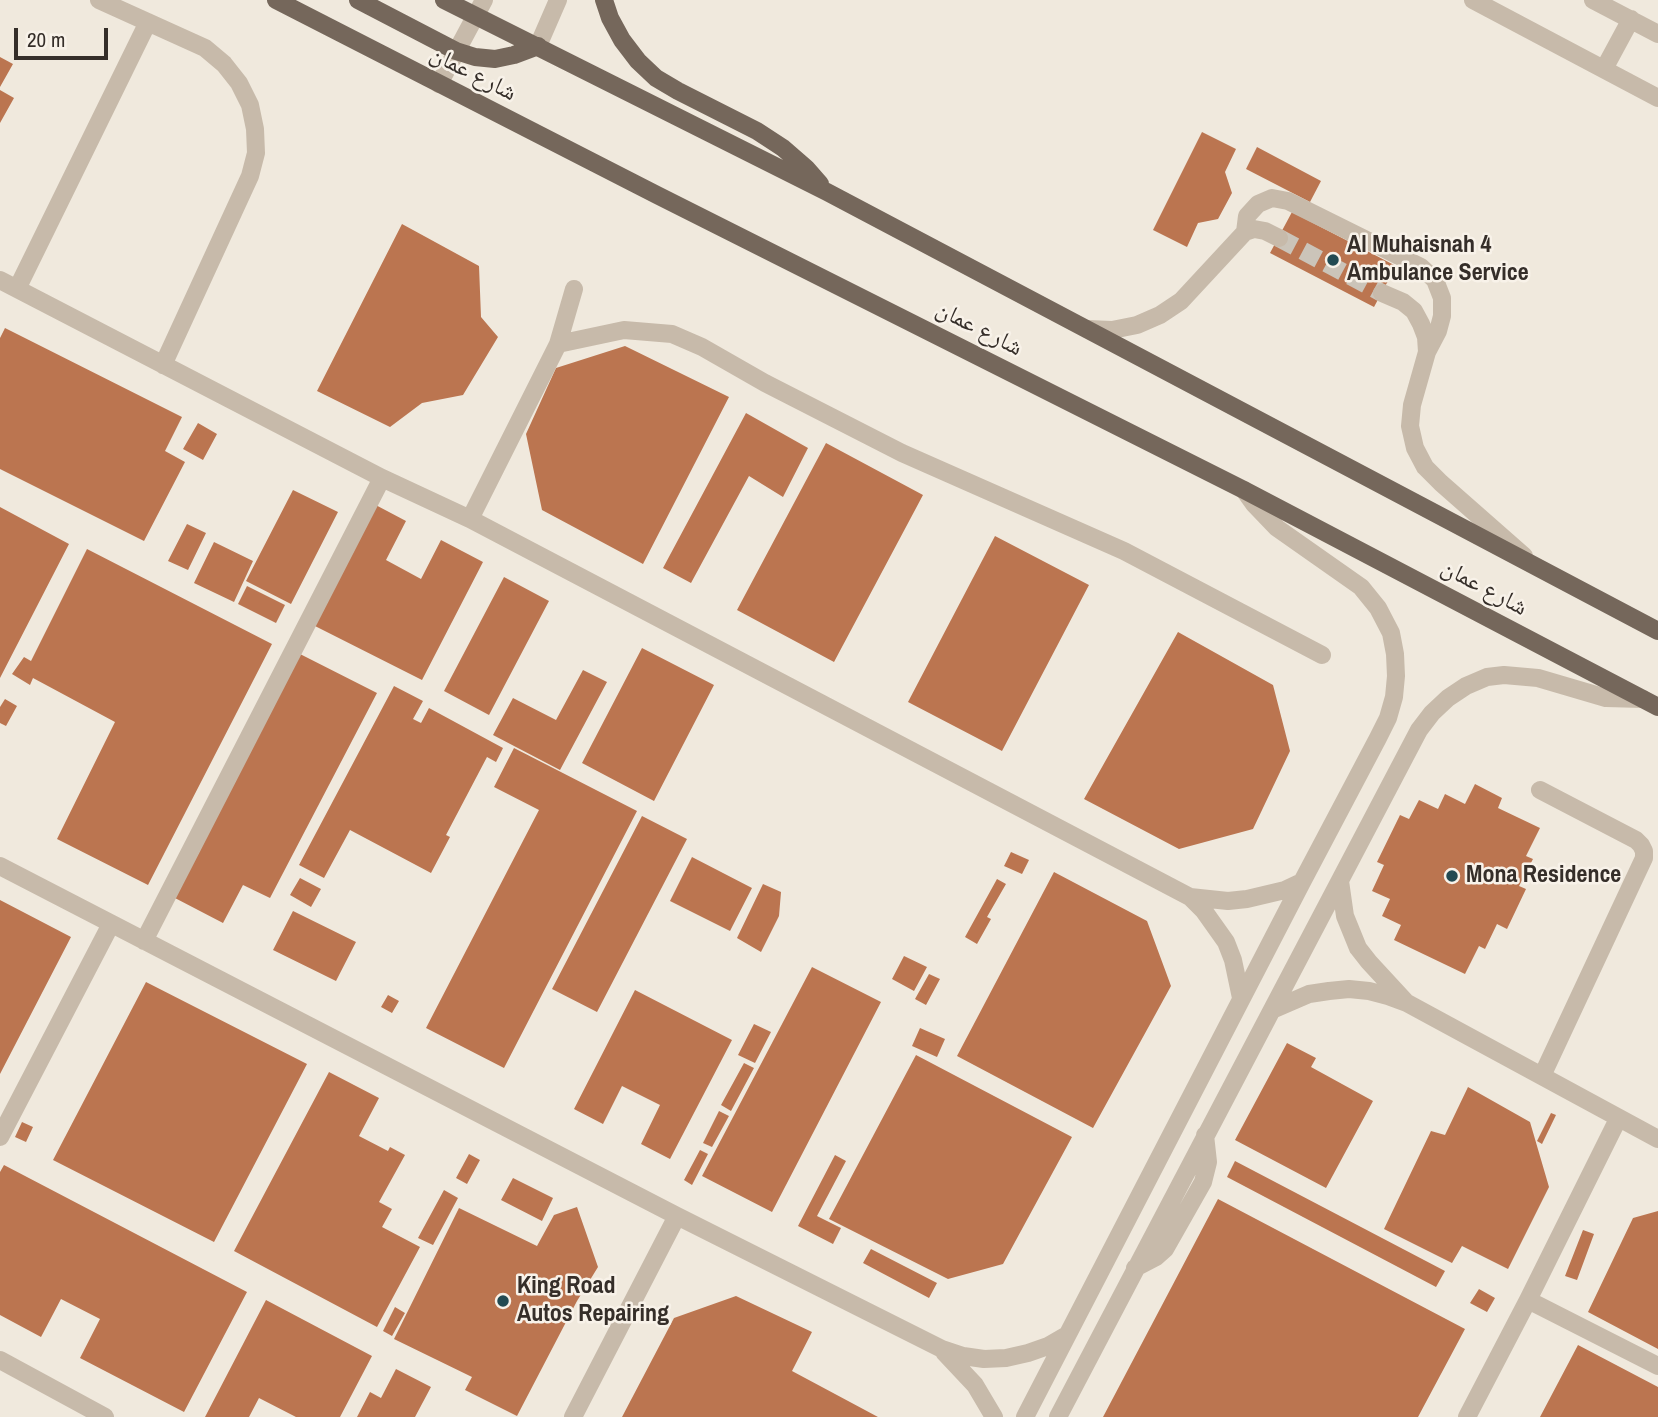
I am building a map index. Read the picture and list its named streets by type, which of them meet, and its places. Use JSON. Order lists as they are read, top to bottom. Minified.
{"streets":{"main road":["شارع عمان"]},"places":["Al Muhaisnah 4 Ambulance Service","Mona Residence","King Road Autos Repairing"],"scale_bar":"20 m"}
